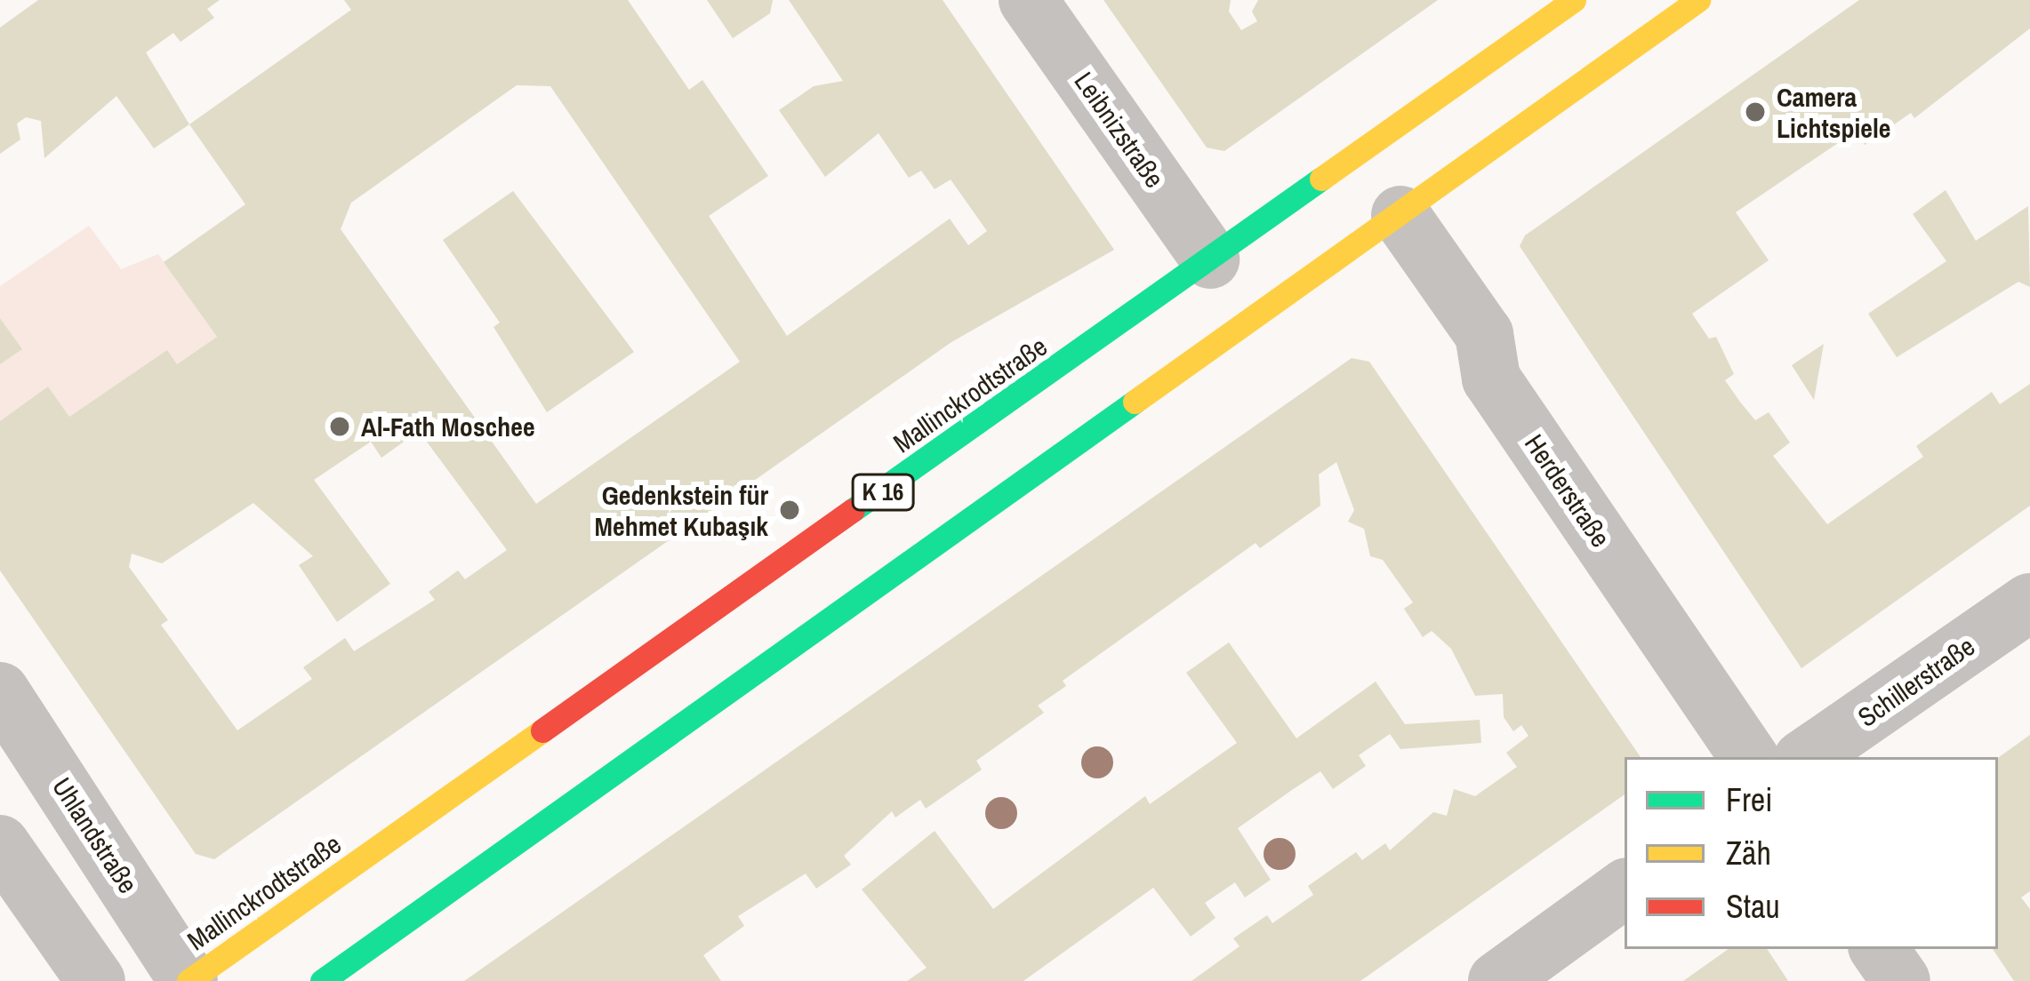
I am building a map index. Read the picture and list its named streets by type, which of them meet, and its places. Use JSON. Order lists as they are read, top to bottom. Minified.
{"streets":{"main road":["Mallinckrodtstraße","K 16"],"street":["Leibnizstraße","Herderstraße","Schillerstraße","Uhlandstraße"]},"crossings":[["Leibnizstraße","Mallinckrodtstraße"],["Mallinckrodtstraße","Uhlandstraße"]],"places":["Camera Lichtspiele","Al-Fath Moschee","Gedenkstein für Mehmet Kubaşık"],"legend":["Frei","Zäh","Stau"]}
